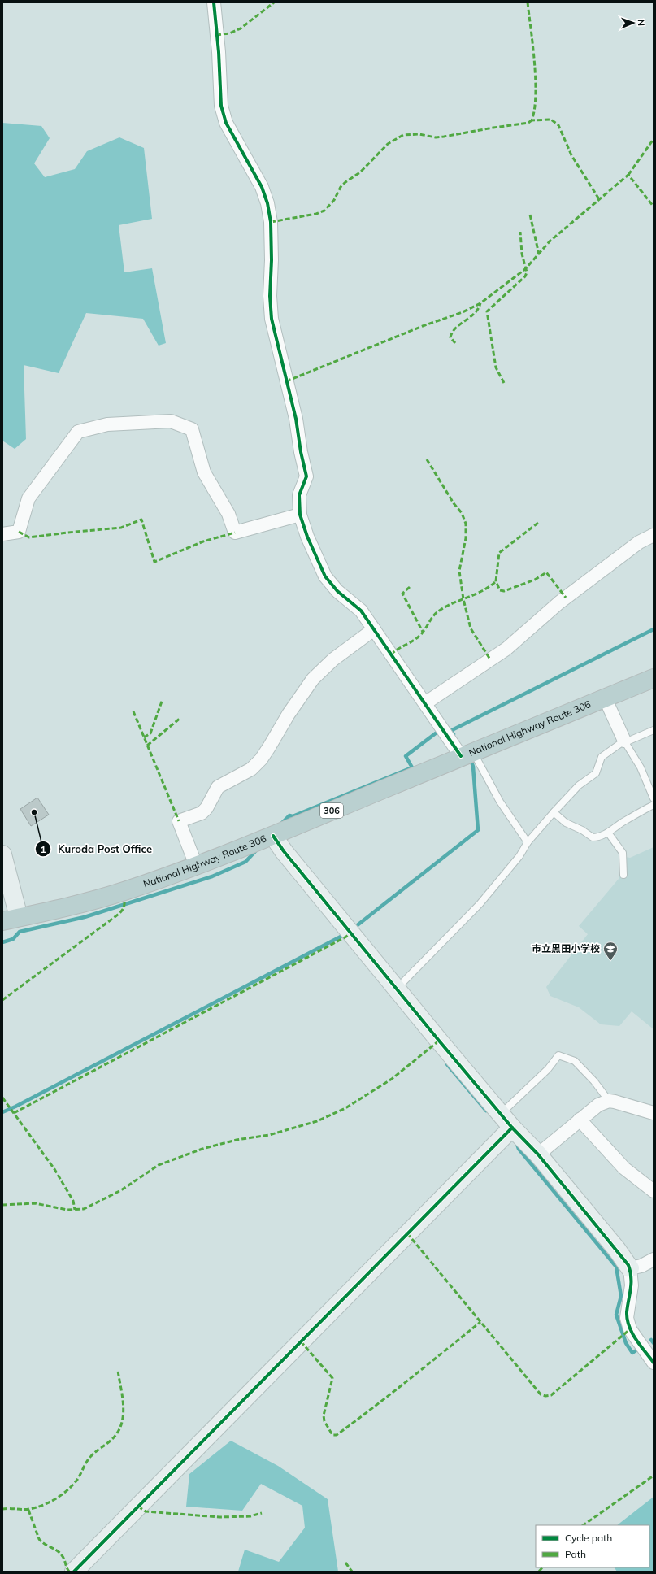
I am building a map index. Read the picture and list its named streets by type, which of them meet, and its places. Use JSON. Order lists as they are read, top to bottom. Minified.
{"streets":{"highway":["National Highway Route 306","306"]},"places":{"other":["Kuroda Post Office"],"school or university":["市立黒田小学校"]},"legend":["Cycle path","Path"],"north":"right"}
